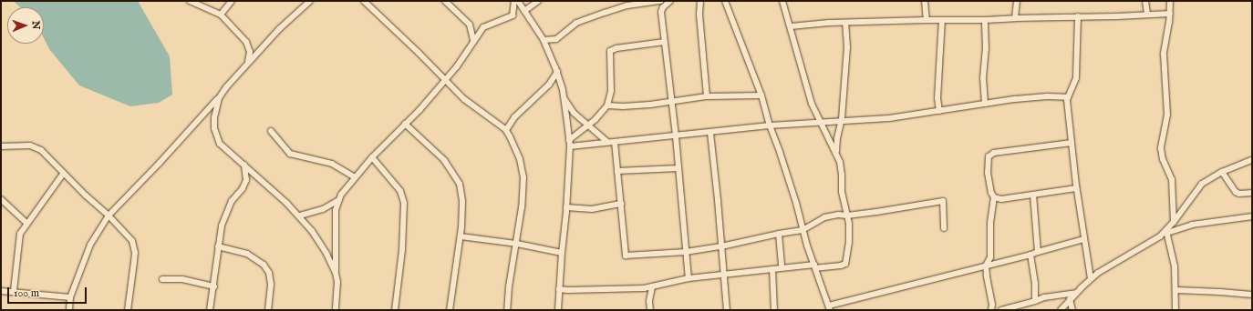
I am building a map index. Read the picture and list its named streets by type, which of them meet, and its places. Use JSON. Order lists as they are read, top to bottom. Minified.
{"scale_bar":"100 m","north":"right"}
